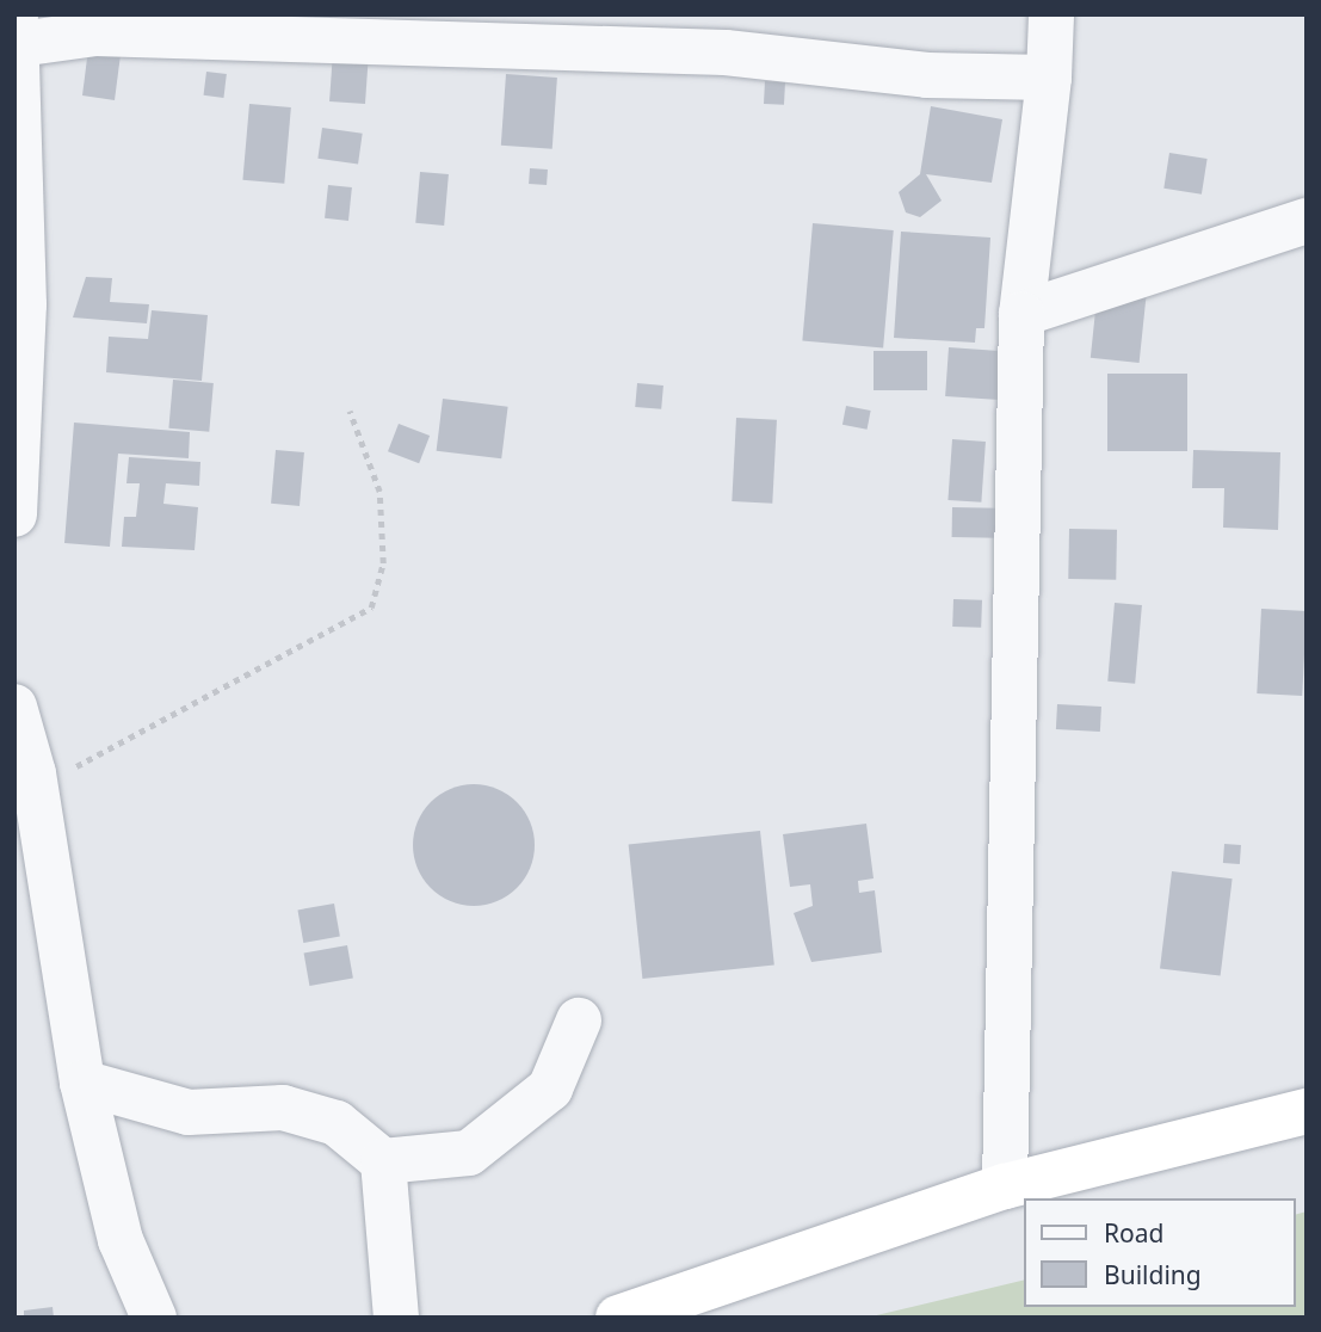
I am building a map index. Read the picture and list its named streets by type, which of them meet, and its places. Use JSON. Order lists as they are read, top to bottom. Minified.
{"legend":["Road","Building"]}
